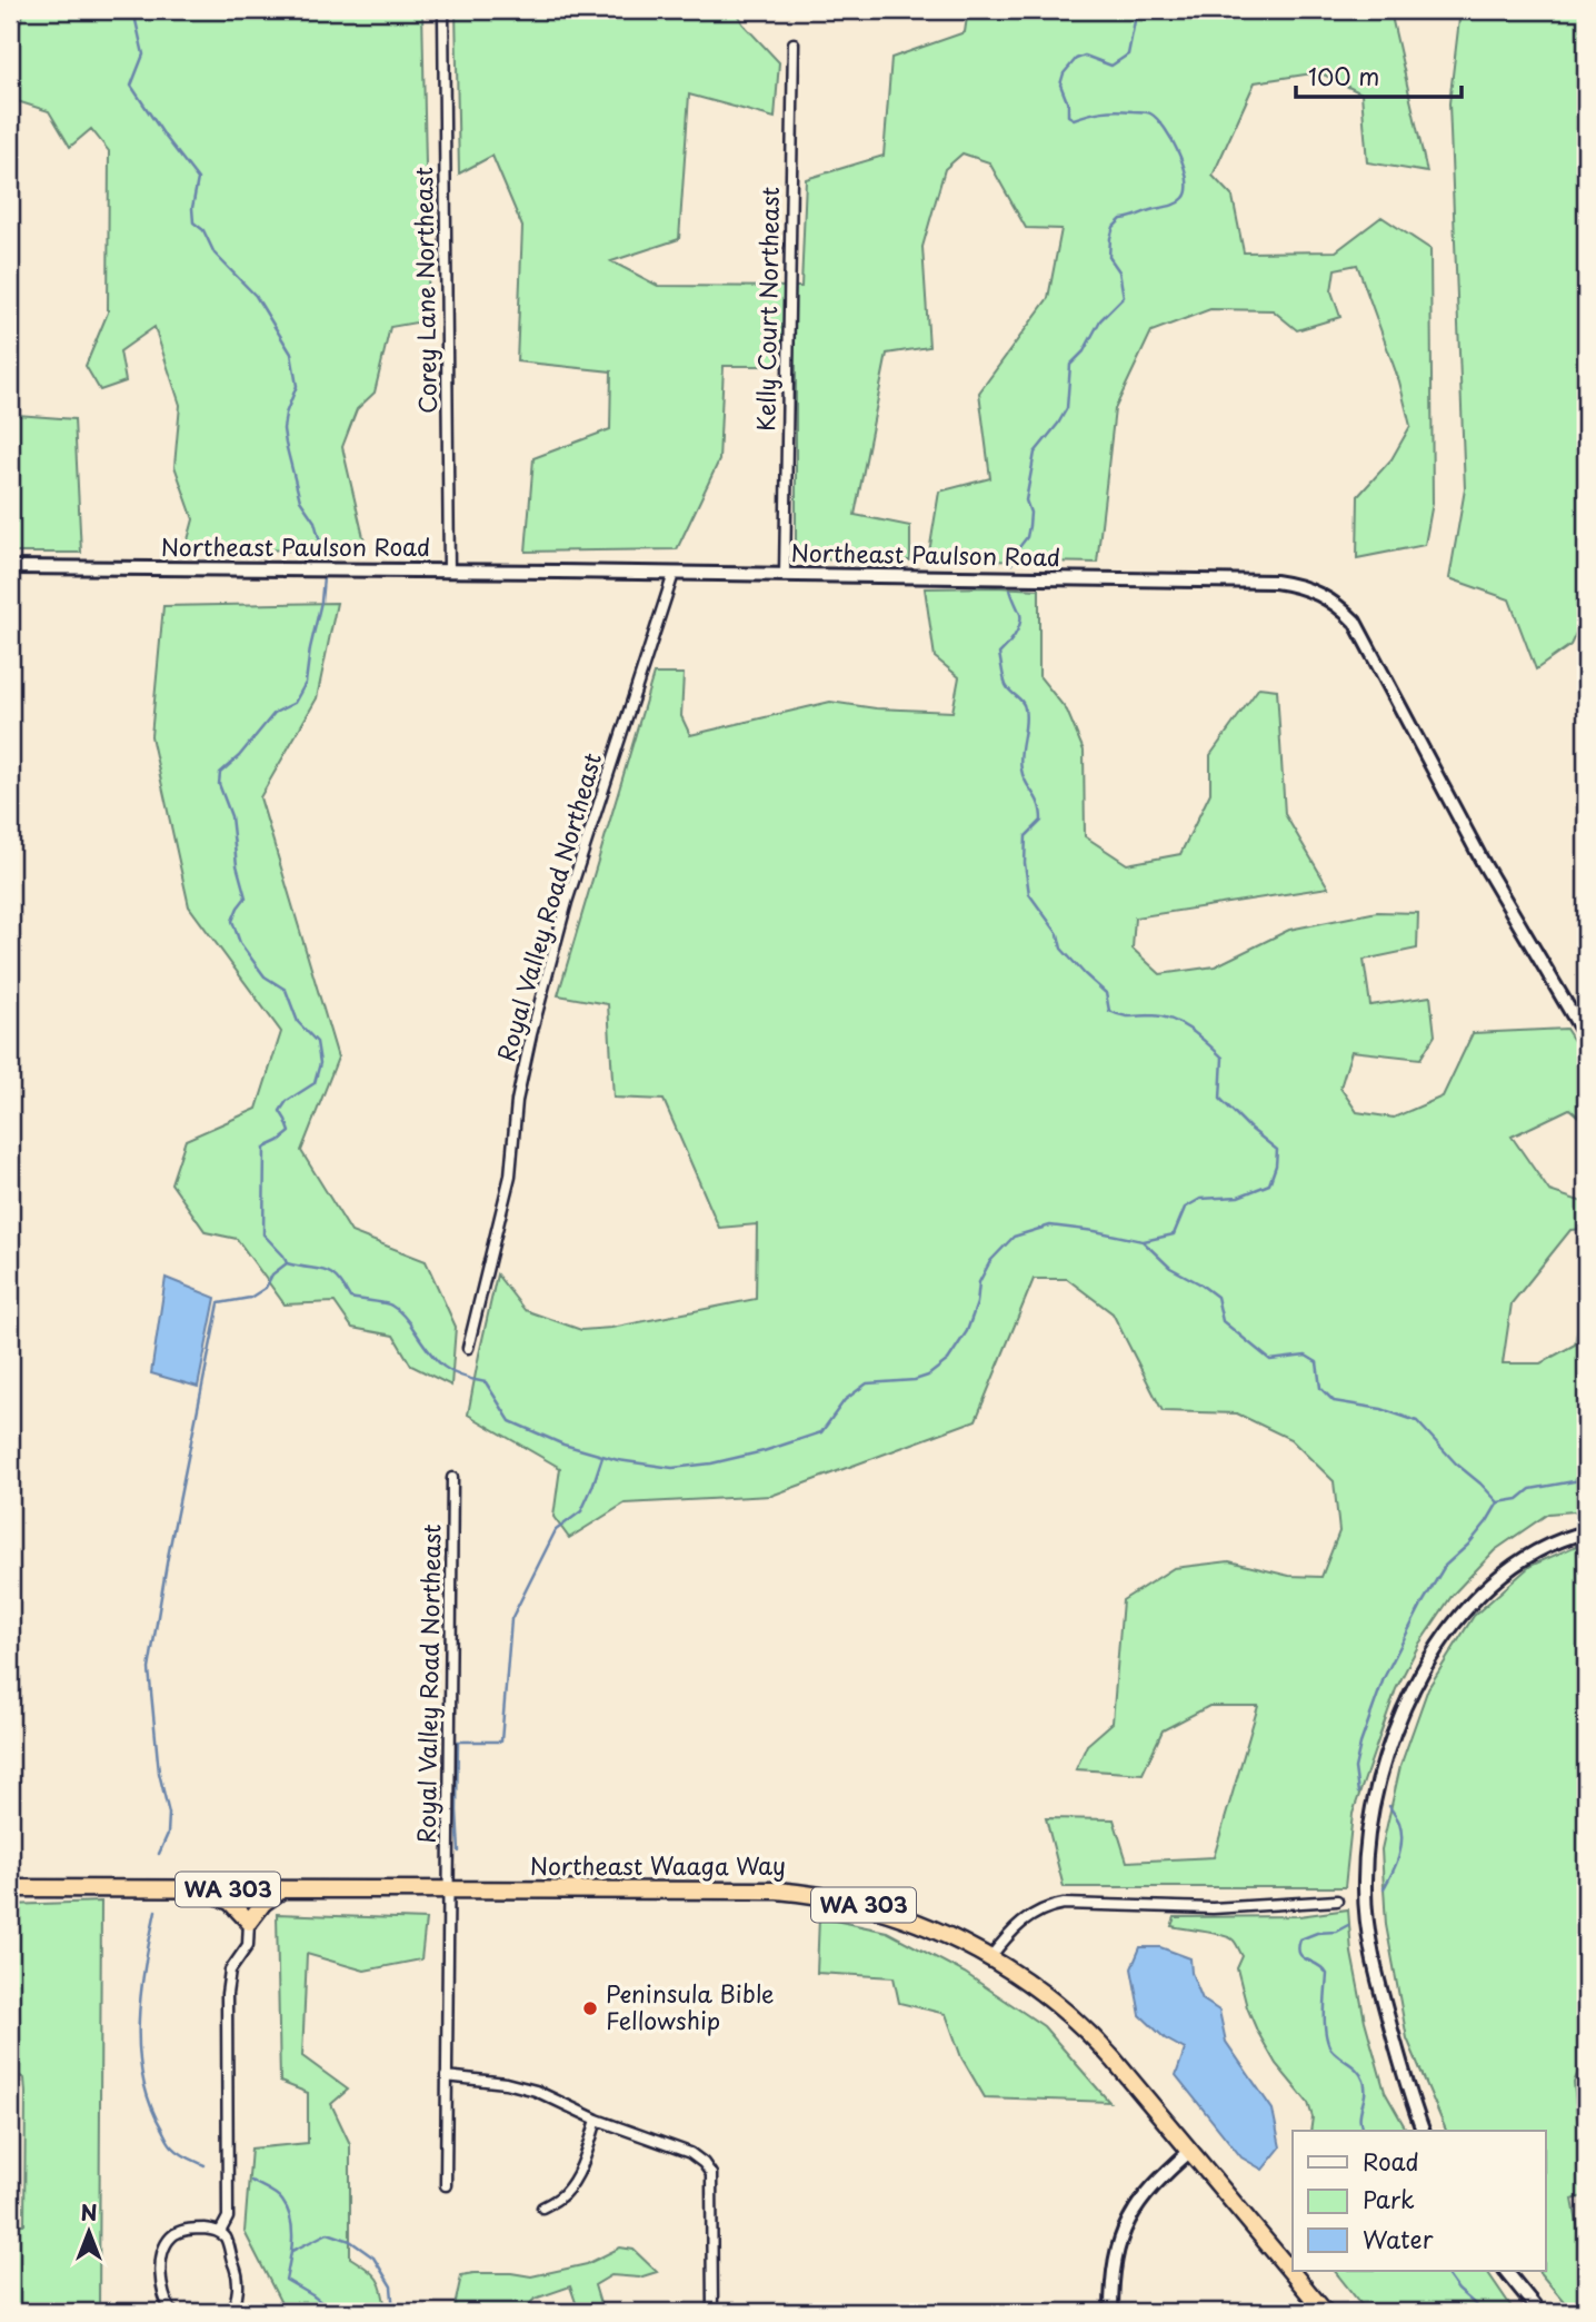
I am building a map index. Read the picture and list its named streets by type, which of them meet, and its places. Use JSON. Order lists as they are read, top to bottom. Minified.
{"streets":{"highway":["Northeast Waaga Way","WA 303"],"street":["Corey Lane Northeast","Kelly Court Northeast","Northeast Paulson Road","Royal Valley Road Northeast"]},"crossings":[["Corey Lane Northeast","Northeast Paulson Road"],["Kelly Court Northeast","Northeast Paulson Road"],["Northeast Paulson Road","Royal Valley Road Northeast"],["Royal Valley Road Northeast","Northeast Waaga Way"]],"places":["Peninsula Bible Fellowship"],"legend":["Road","Park","Water"],"scale_bar":"100 m","north":"top"}
